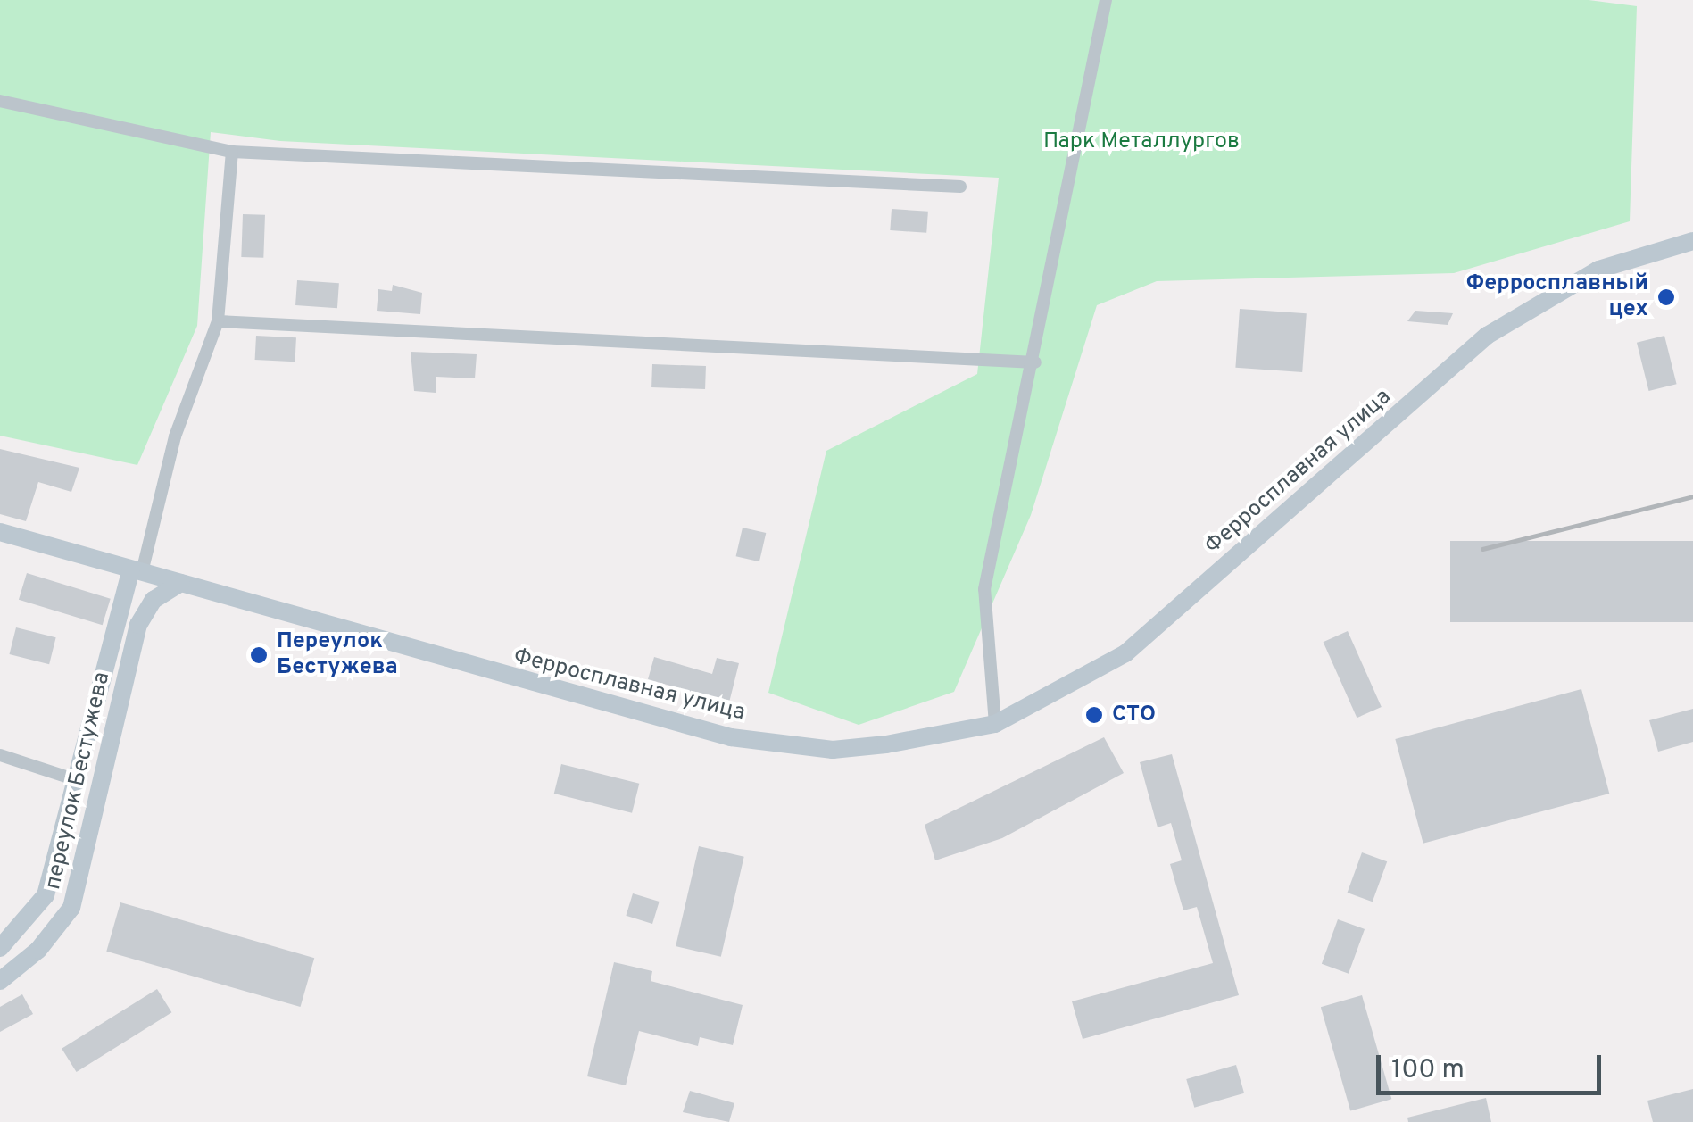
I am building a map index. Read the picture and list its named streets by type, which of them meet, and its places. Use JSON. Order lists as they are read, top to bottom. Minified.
{"streets":{"main road":["Ферросплавная улица","переулок Бестужева"]},"crossings":[["Ферросплавная улица","переулок Бестужева"]],"parks":["Парк Металлургов"],"places":["Ферросплавный цех","Переулок Бестужева","СТО"],"scale_bar":"100 m"}
